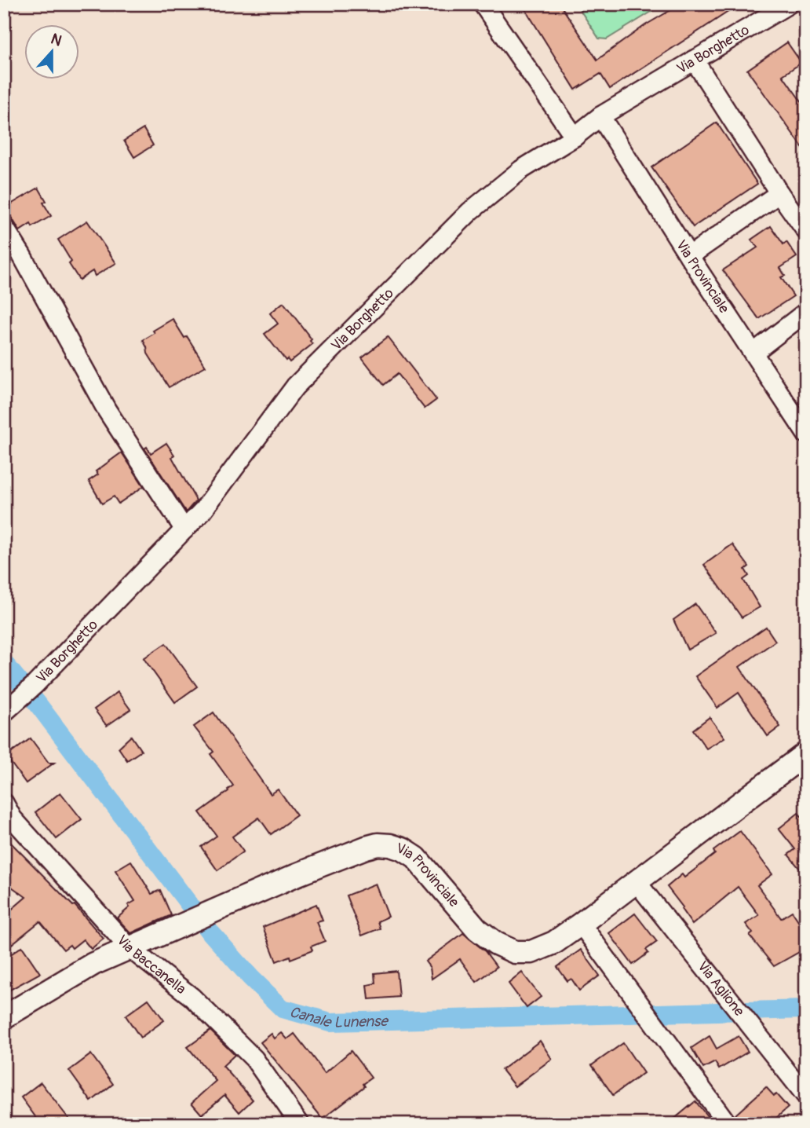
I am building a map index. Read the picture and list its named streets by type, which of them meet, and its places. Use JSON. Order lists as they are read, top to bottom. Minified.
{"streets":{"street":["Via Borghetto","Via Provinciale","Via Baccanella","Via Aglione"]},"crossings":[["Via Borghetto","Via Provinciale"],["Via Provinciale","Via Baccanella"],["Via Provinciale","Via Aglione"]],"water":["Canale Lunense"],"north":"top"}
